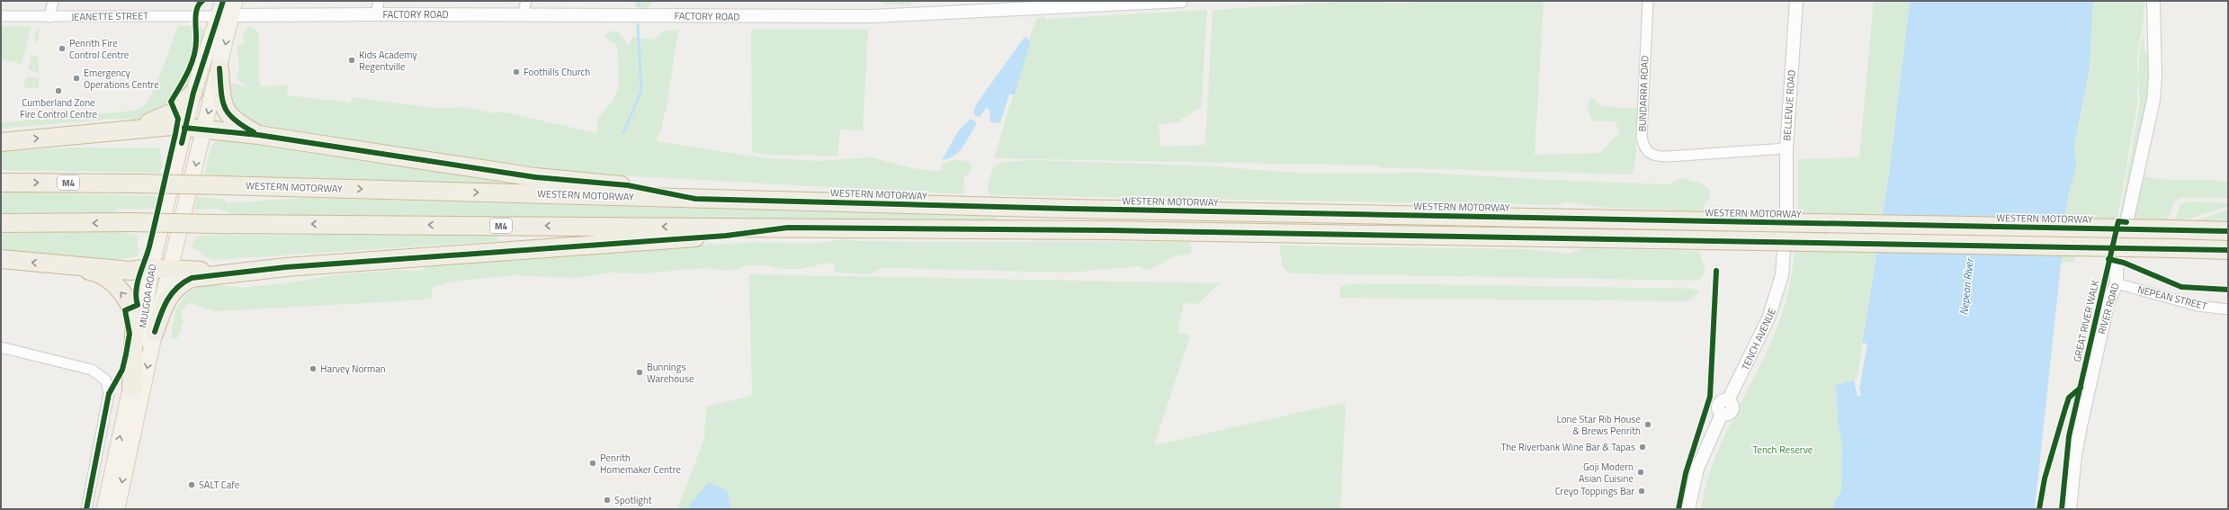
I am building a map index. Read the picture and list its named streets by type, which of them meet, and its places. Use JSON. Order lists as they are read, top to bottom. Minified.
{"streets":{"highway":["M4","WESTERN MOTORWAY"],"main road":["MULGOA ROAD"],"street":["FACTORY ROAD","JEANETTE STREET","BUNDARRA ROAD","BELLEVUE ROAD","NEPEAN STREET","RIVER ROAD","TENCH AVENUE"],"cycle path":["GREAT RIVER WALK"]},"crossings":[["FACTORY ROAD","JEANETTE STREET"],["FACTORY ROAD","MULGOA ROAD"],["JEANETTE STREET","MULGOA ROAD"],["BUNDARRA ROAD","BELLEVUE ROAD"],["BELLEVUE ROAD","TENCH AVENUE"],["M4","WESTERN MOTORWAY"],["M4","MULGOA ROAD"],["NEPEAN STREET","RIVER ROAD"]],"water":["Nepean River"],"parks":["Tench Reserve"],"places":["Penrith Fire Control Centre","Kids Academy Regentville","Foothills Church","Emergency Operations Centre","Cumberland Zone Fire Control Centre","Harvey Norman","Bunnings Warehouse","Lone Star Rib House & Brews Penrith","The Riverbank Wine Bar & Tapas","Penrith Homemaker Centre","Goji Modern Asian Cuisine","SALT Cafe","Creyo Toppings Bar","Spotlight"]}
